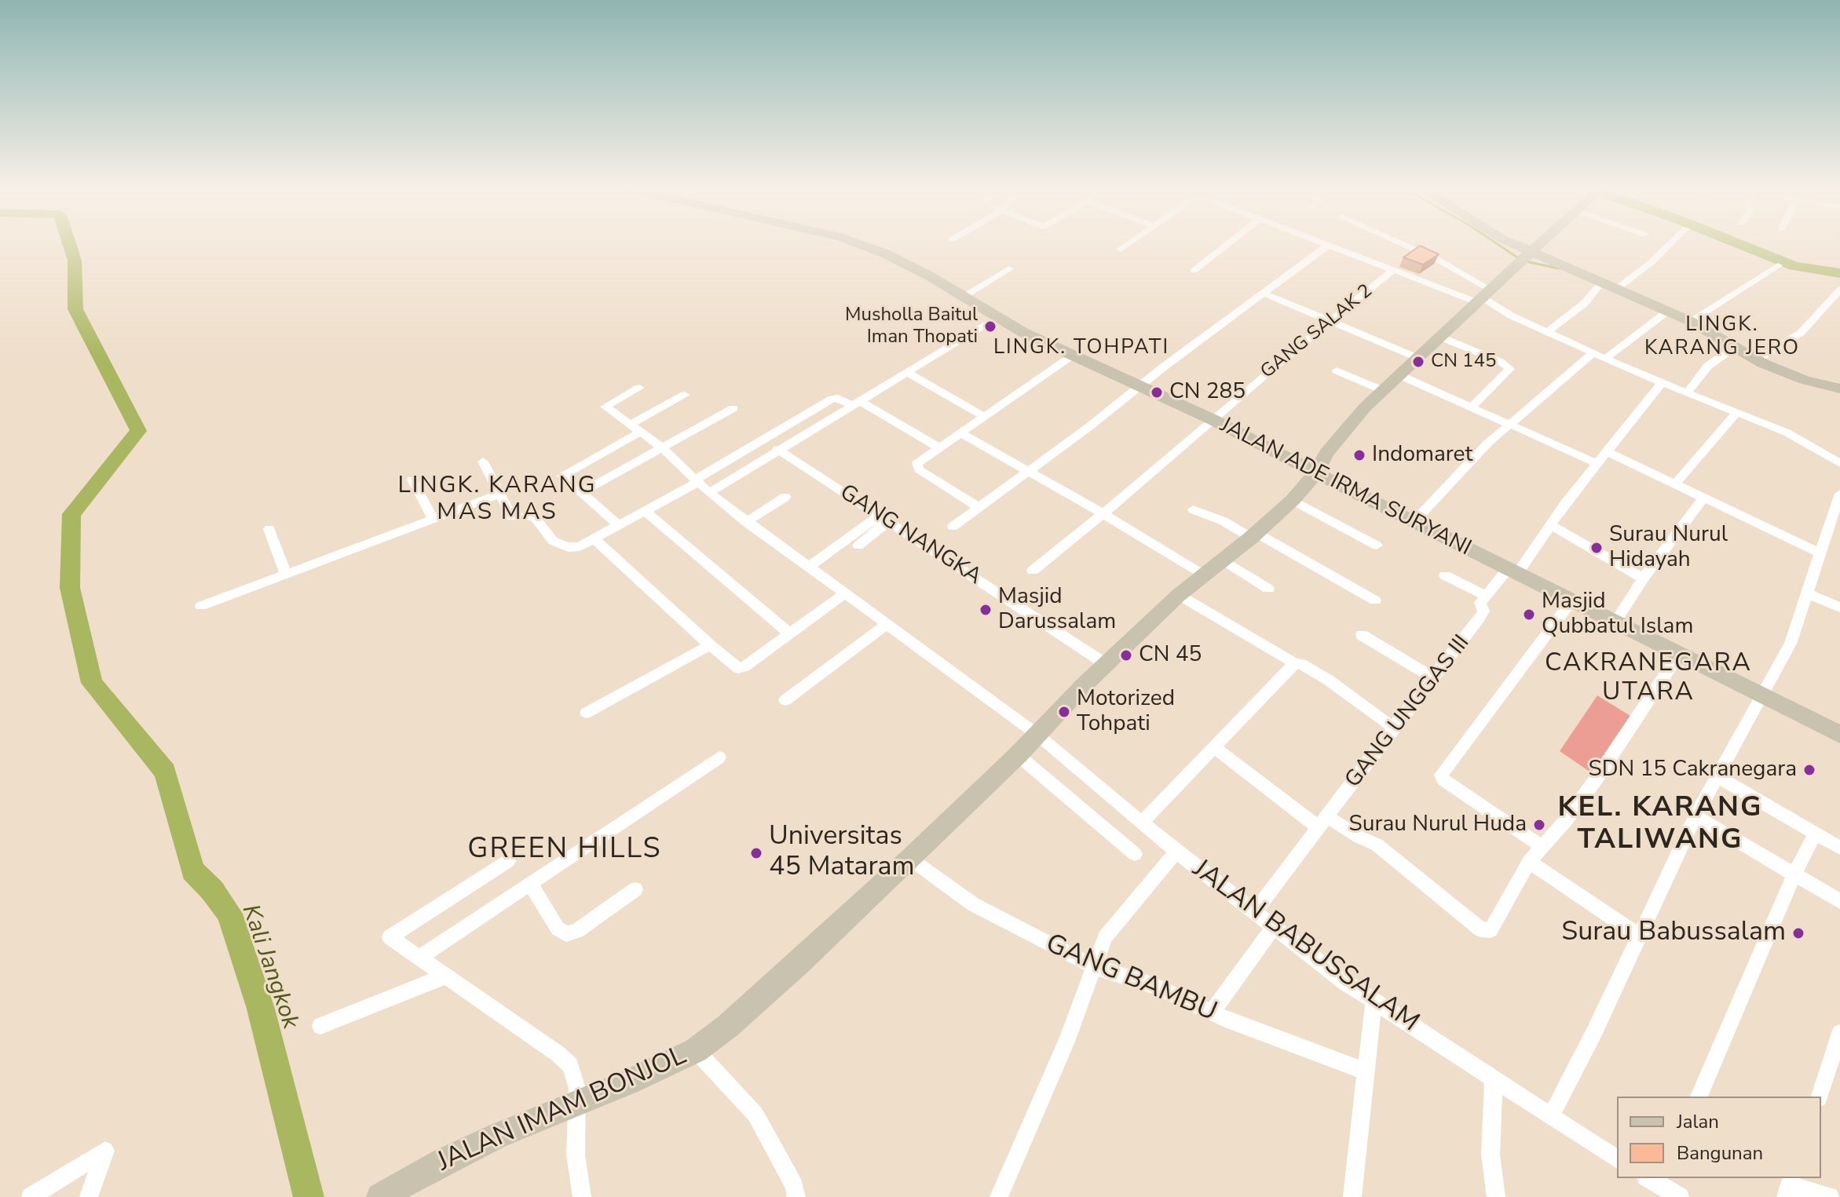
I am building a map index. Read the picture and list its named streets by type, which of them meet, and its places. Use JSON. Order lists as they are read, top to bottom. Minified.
{"streets":{"street":["GANG SALAK 2","JALAN ADE IRMA SURYANI","GANG NANGKA","GANG UNGGAS III","JALAN BABUSSALAM","GANG BAMBU","JALAN IMAM BONJOL"]},"crossings":[["GANG SALAK 2","JALAN ADE IRMA SURYANI"],["JALAN ADE IRMA SURYANI","GANG UNGGAS III"],["JALAN ADE IRMA SURYANI","JALAN IMAM BONJOL"],["GANG NANGKA","JALAN IMAM BONJOL"],["GANG UNGGAS III","JALAN BABUSSALAM"],["JALAN BABUSSALAM","JALAN IMAM BONJOL"],["GANG BAMBU","JALAN IMAM BONJOL"]],"districts":["LINGK. KARANG JERO","LINGK. TOHPATI","LINGK. KARANG MAS MAS","CAKRANEGARA UTARA","KEL. KARANG TALIWANG","GREEN HILLS"],"water":["Kali Jangkok"],"places":["Musholla Baitul Iman Thopati","CN 145","CN 285","Indomaret","Surau Nurul Hidayah","Masjid Darussalam","Masjid Qubbatul Islam","CN 45","Motorized Tohpati","SDN 15 Cakranegara","Surau Nurul Huda","Universitas 45 Mataram","Surau Babussalam"],"legend":["Jalan","Bangunan"]}
